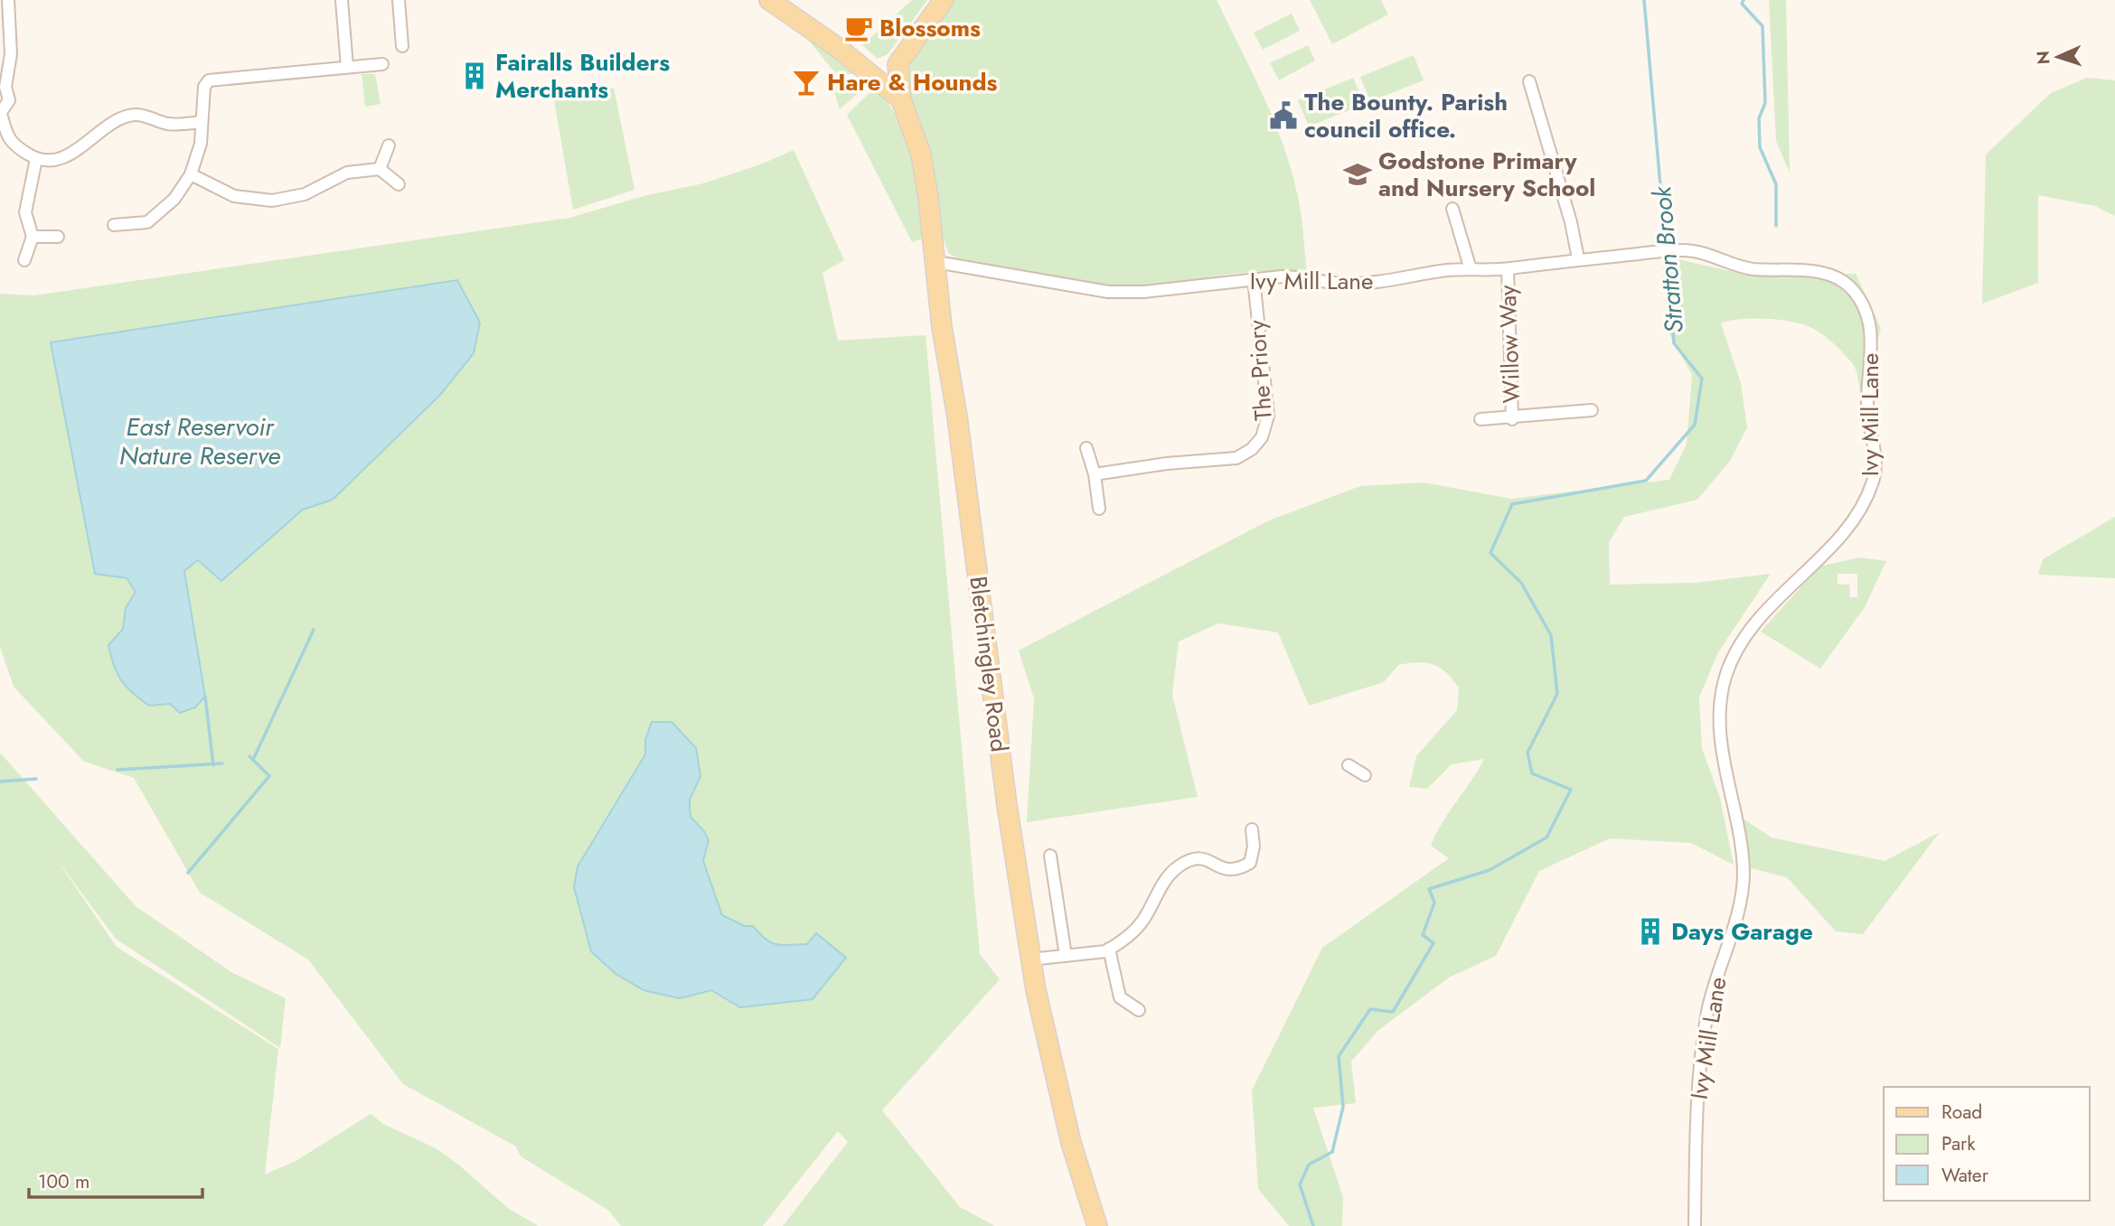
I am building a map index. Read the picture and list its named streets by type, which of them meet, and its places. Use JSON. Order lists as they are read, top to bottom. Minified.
{"streets":{"main road":["Bletchingley Road"],"street":["Ivy Mill Lane","Willow Way","The Priory"]},"crossings":[["Ivy Mill Lane","Willow Way"],["Ivy Mill Lane","The Priory"],["Ivy Mill Lane","Bletchingley Road"]],"water":["Stratton Brook","East Reservoir Nature Reserve"],"places":{"cafe":["Blossoms"],"building":["Fairalls Builders Merchants","Days Garage"],"bar":["Hare & Hounds"],"public building":["The Bounty. Parish council office."],"school or university":["Godstone Primary and Nursery School"]},"legend":["Road","Park","Water"],"scale_bar":"100 m","north":"left"}
